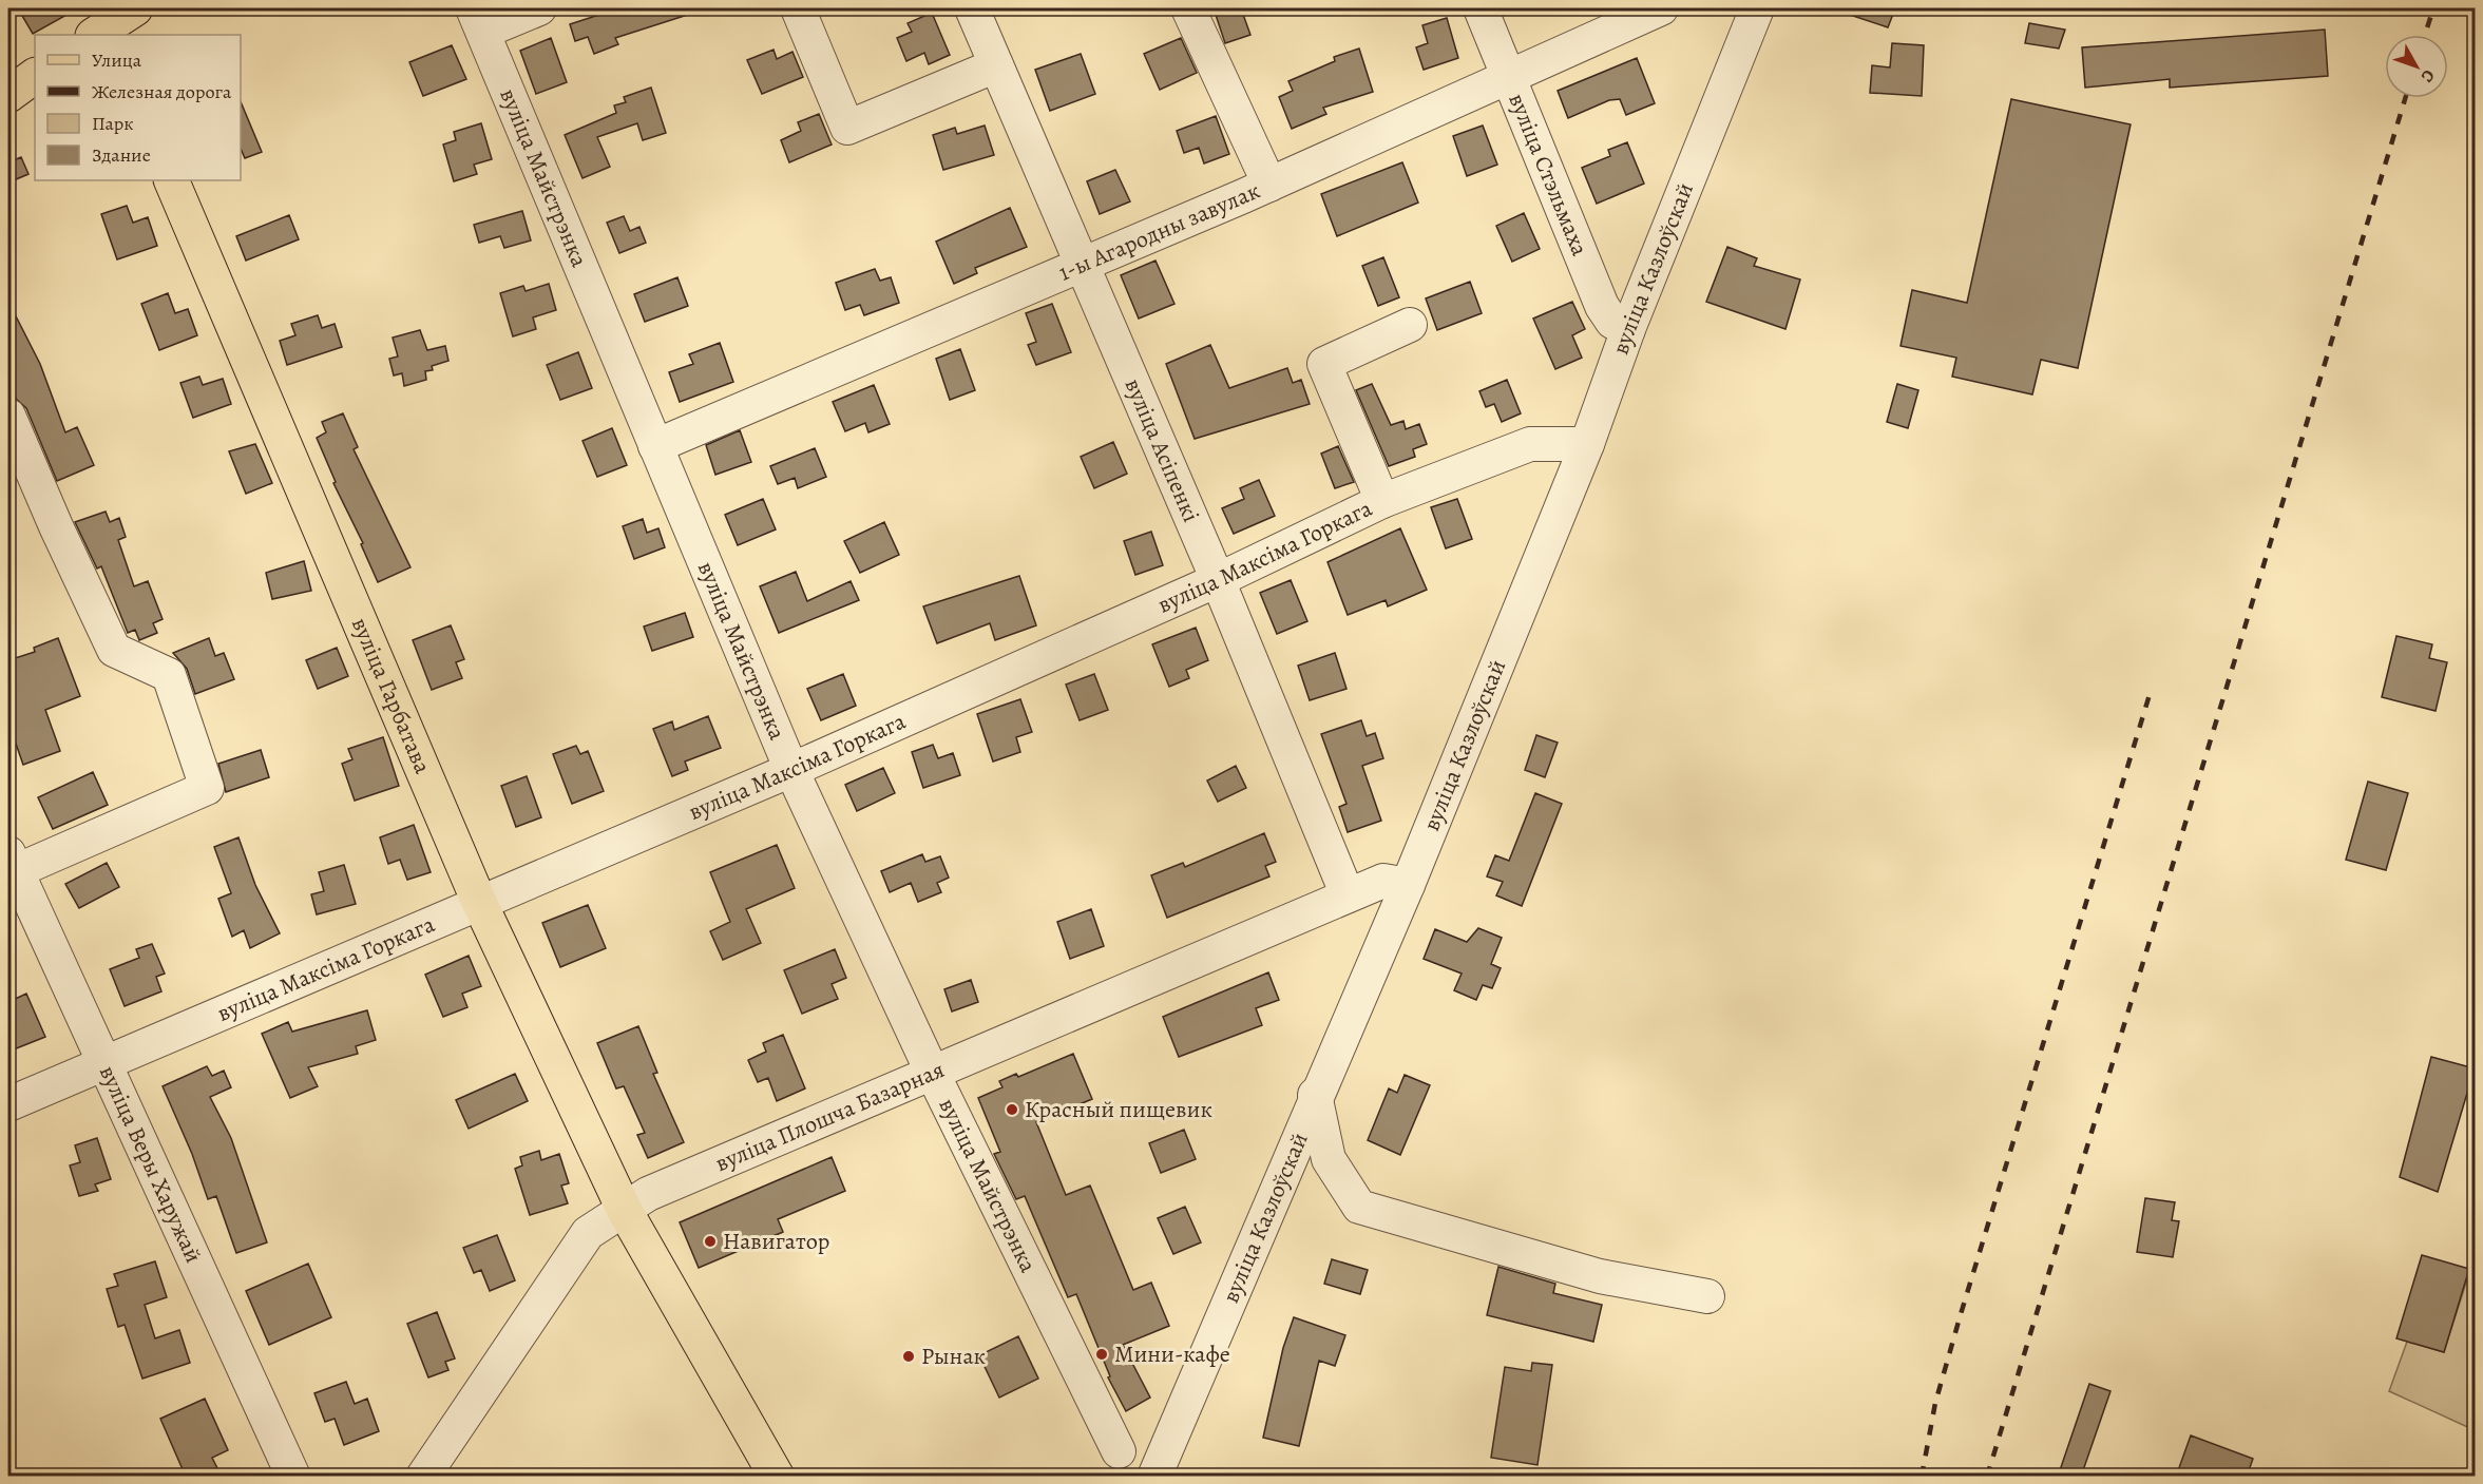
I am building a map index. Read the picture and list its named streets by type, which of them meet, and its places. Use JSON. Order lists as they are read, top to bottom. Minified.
{"streets":{"main road":["вуліца Гарбатава"],"street":["вуліца Стэльмаха","вуліца Майстрэнка","1-ы Агародны завулак","вуліца Казлоўскай","вуліца Асіпенкі","вуліца Максіма Горкага","вуліца Плошча Базарная","вуліца Веры Харужай"]},"crossings":[["вуліца Стэльмаха","1-ы Агародны завулак"],["вуліца Стэльмаха","вуліца Казлоўскай"],["вуліца Майстрэнка","1-ы Агародны завулак"],["вуліца Майстрэнка","вуліца Максіма Горкага"],["вуліца Майстрэнка","вуліца Плошча Базарная"],["1-ы Агародны завулак","вуліца Асіпенкі"],["вуліца Казлоўскай","вуліца Максіма Горкага"],["вуліца Казлоўскай","вуліца Плошча Базарная"],["вуліца Асіпенкі","вуліца Максіма Горкага"],["вуліца Асіпенкі","вуліца Плошча Базарная"],["вуліца Максіма Горкага","вуліца Гарбатава"],["вуліца Максіма Горкага","вуліца Веры Харужай"],["вуліца Гарбатава","вуліца Плошча Базарная"]],"places":["Красный пищевик","Навигатор","Мини-кафе","Рынак"],"legend":["Улица","Железная дорога","Парк","Здание"],"north":"bottom right"}
